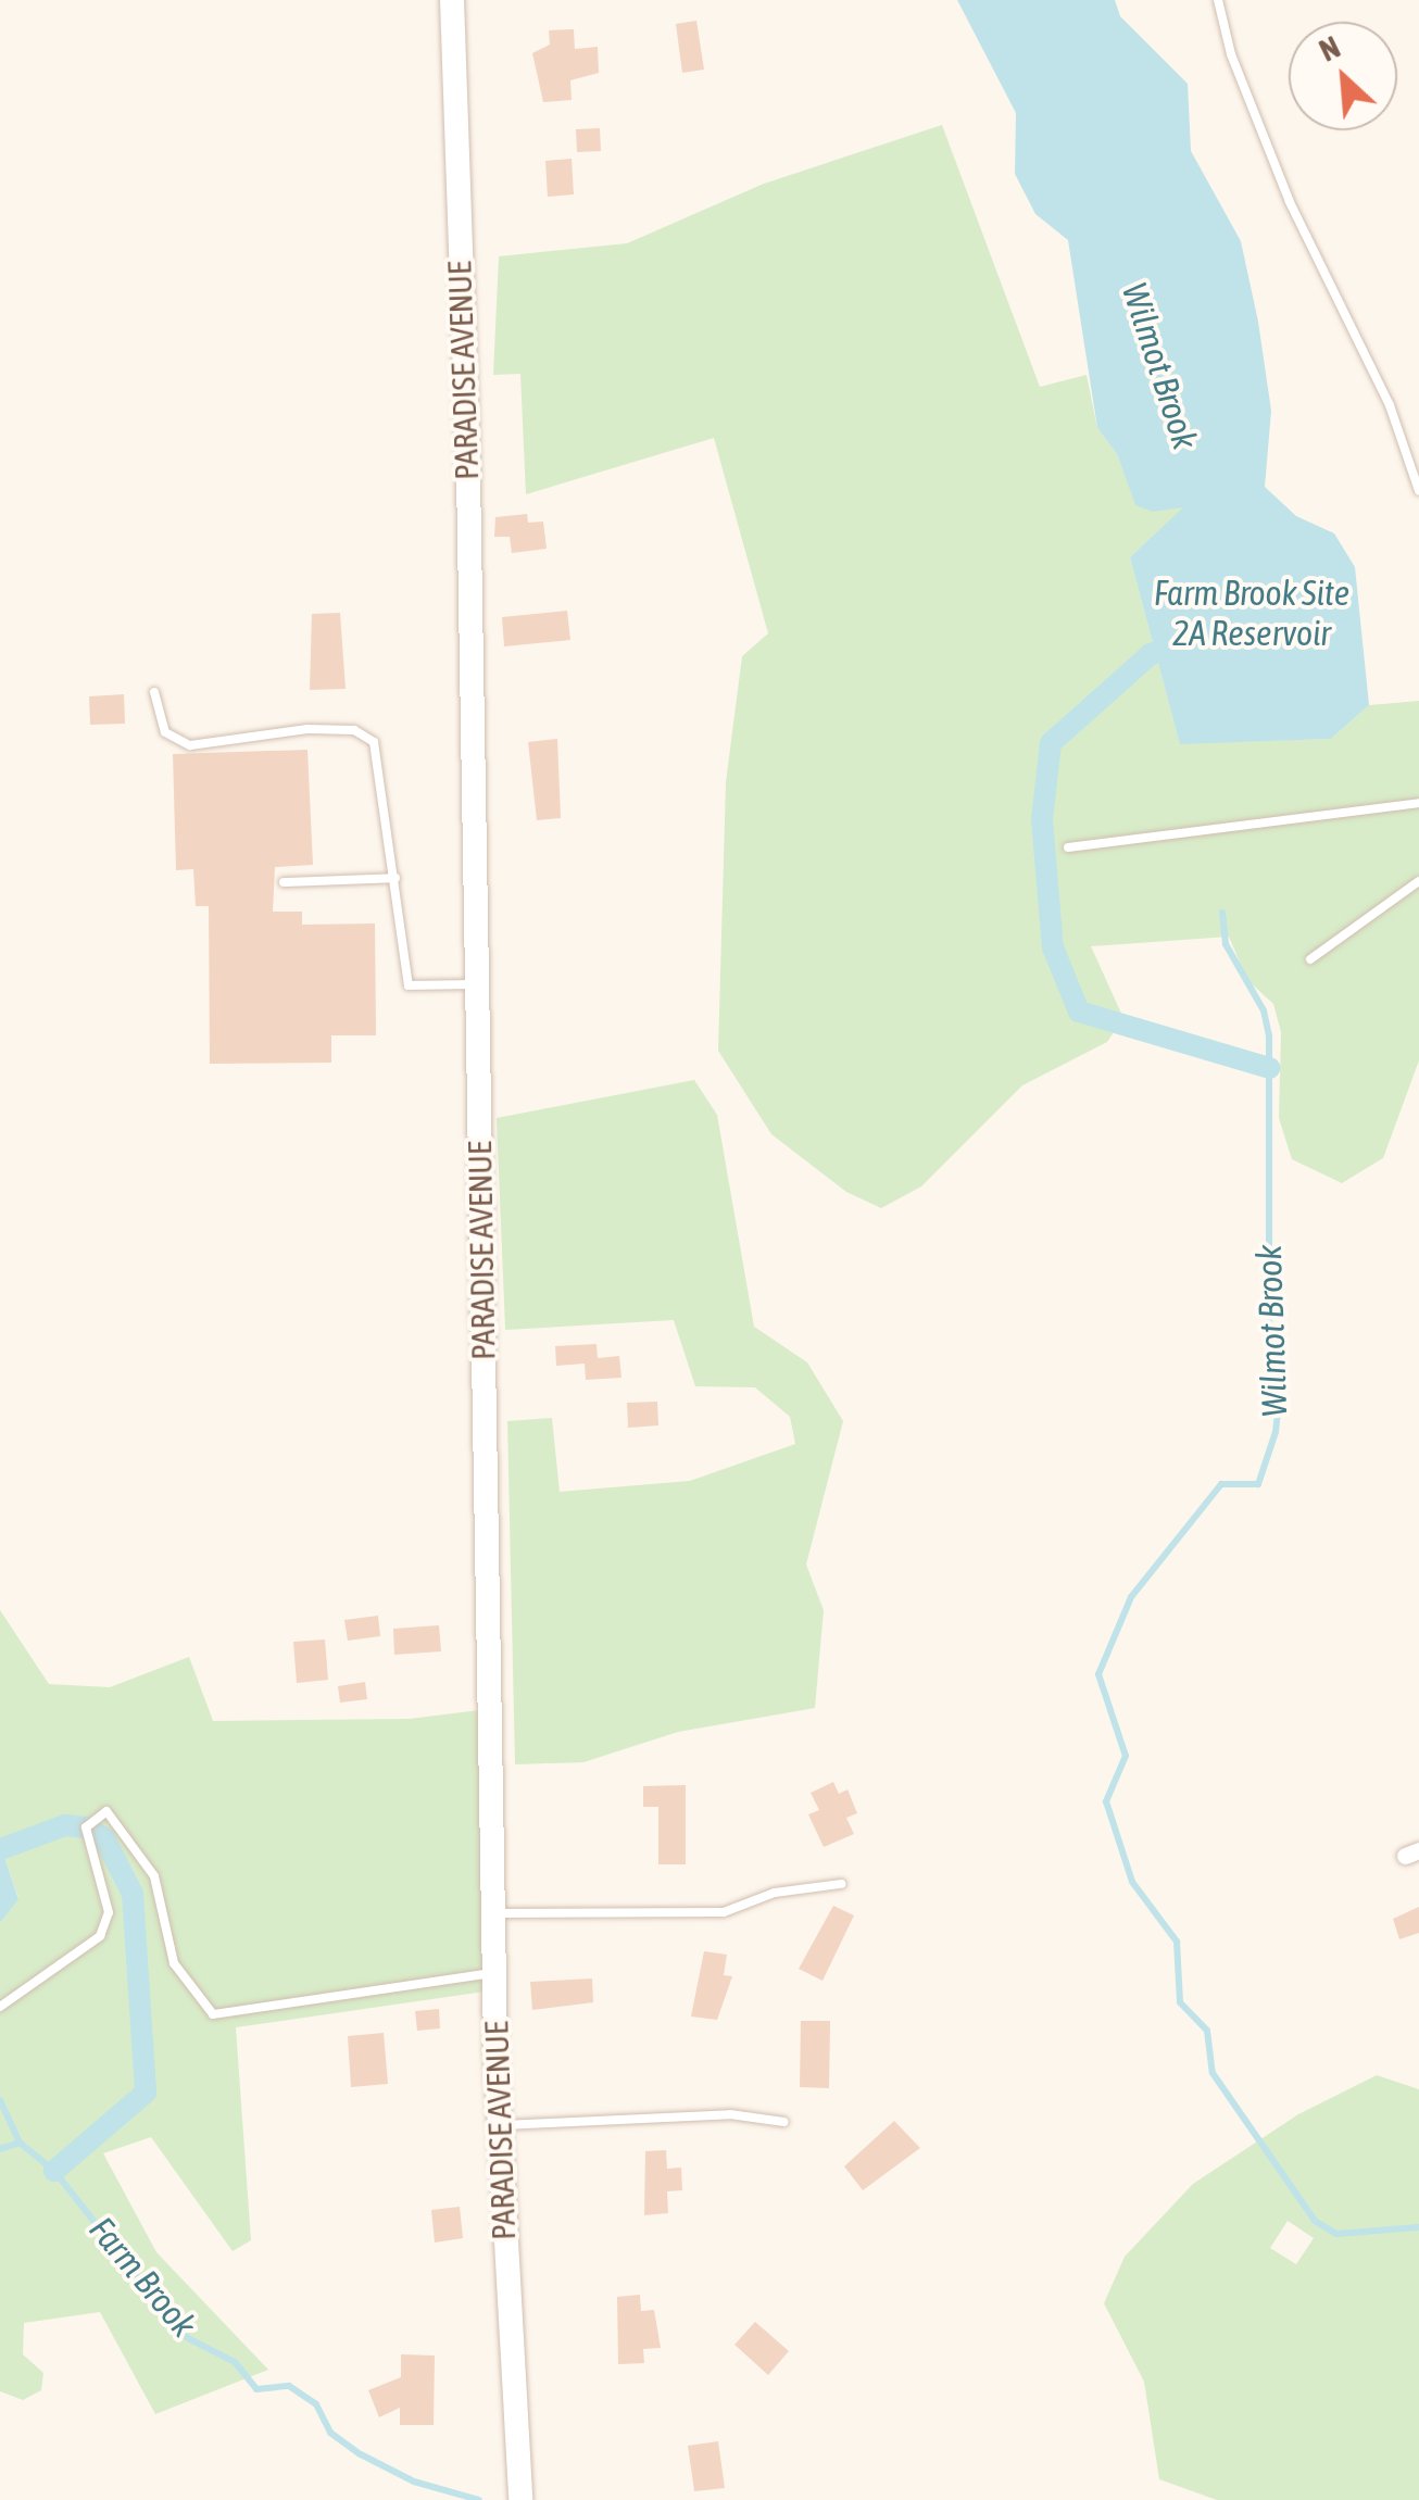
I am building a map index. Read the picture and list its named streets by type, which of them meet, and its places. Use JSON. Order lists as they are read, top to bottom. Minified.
{"streets":{"street":["PARADISE AVENUE"]},"water":["Wilmot Brook","Farm Brook Site 2A Reservoir","Farm Brook"],"north":"top left"}
